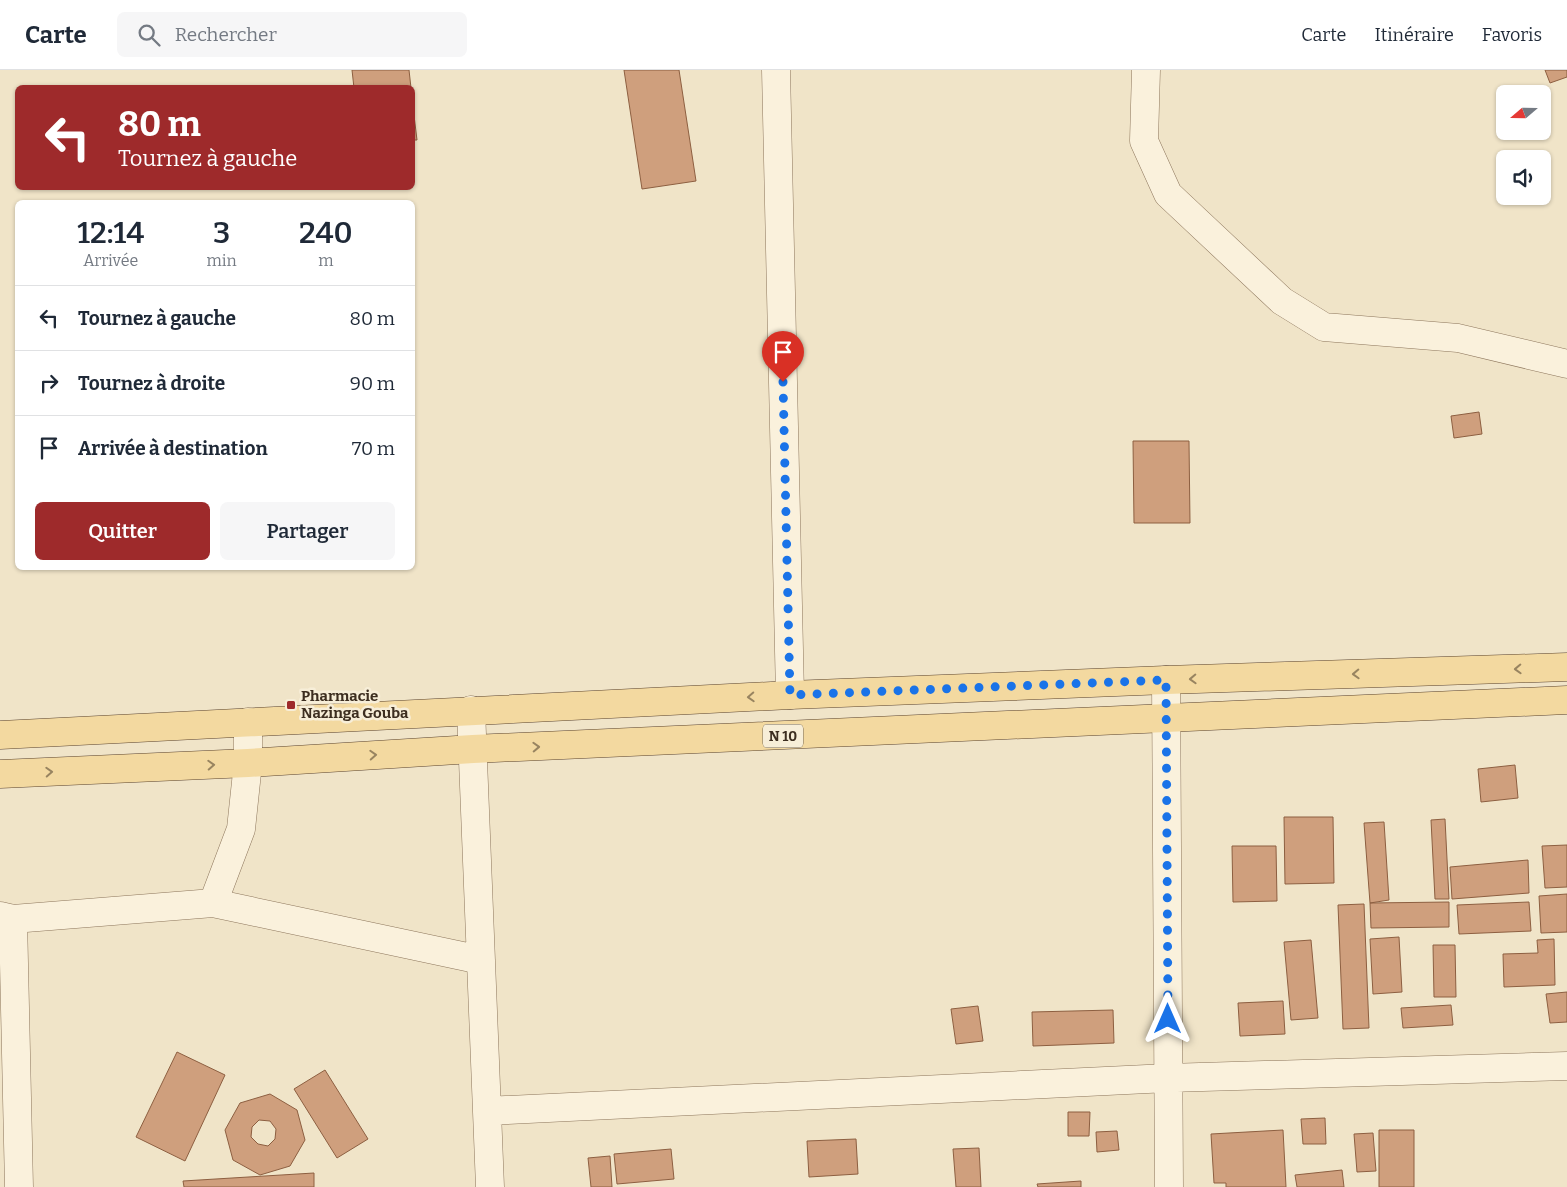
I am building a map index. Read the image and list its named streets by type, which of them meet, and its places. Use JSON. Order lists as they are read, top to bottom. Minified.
{"streets":{"main road":["N 10"]},"places":{"transit":["Pharmacie Nazinga Gouba"]},"north":"left","page":{"header":"Carte","search":"Rechercher","nav":["Carte","Itinéraire","Favoris"],"turn":["80 m","Tournez à gauche"],"eta":["12:14","Arrivée","3","min","240","m"],"list":[{"name":"Tournez à gauche","value":"80 m"},{"name":"Tournez à droite","value":"90 m"},{"name":"Arrivée à destination","value":"70 m"}],"buttons":["Quitter","Partager"]}}
